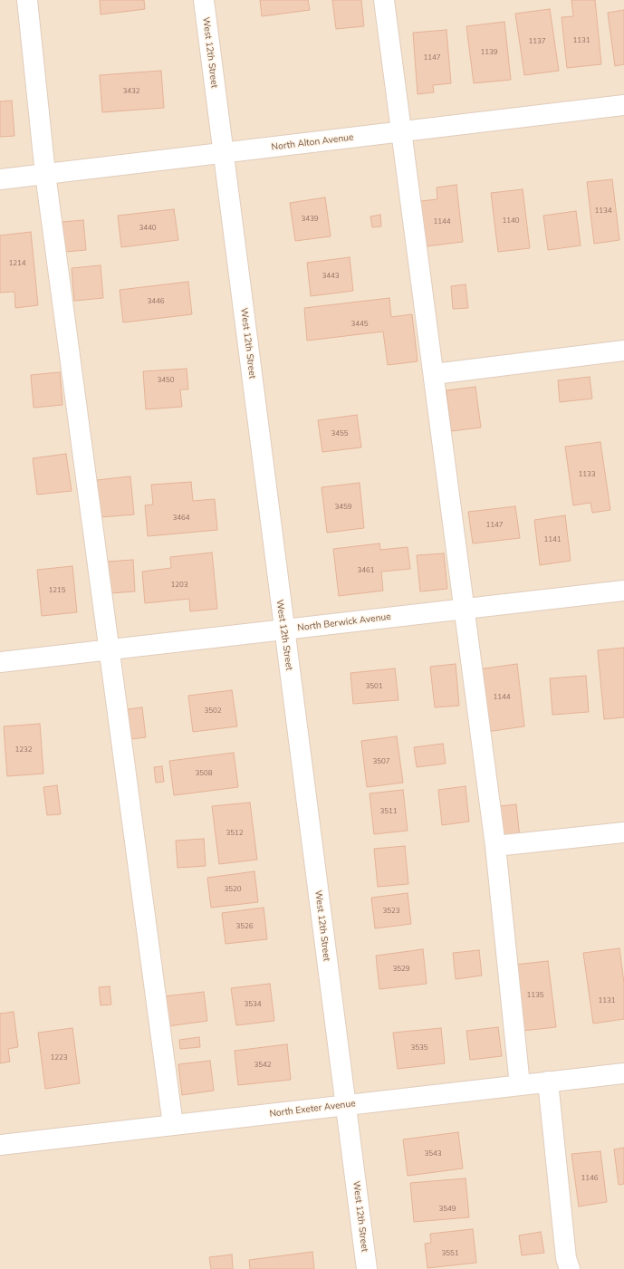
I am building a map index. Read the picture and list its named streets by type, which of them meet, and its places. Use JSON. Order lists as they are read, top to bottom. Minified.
{"streets":{"street":["West 12th Street","North Alton Avenue","North Berwick Avenue","North Exeter Avenue"]},"crossings":[["West 12th Street","North Alton Avenue"],["West 12th Street","North Berwick Avenue"],["West 12th Street","North Exeter Avenue"]],"house_numbers":["1131","1137","1139","1147","3432","1134","3439","1140","1144","3440","1214","3443","3446","3445","3450","3455","1133","3459","3464","1147","1141","3461","1203","1215","3501","1144","3502","1232","3507","3508","3511","3512","3520","3523","3526","3529","1135","1131","3534","3535","1223","3542","3543","1146","3549","3551"]}
